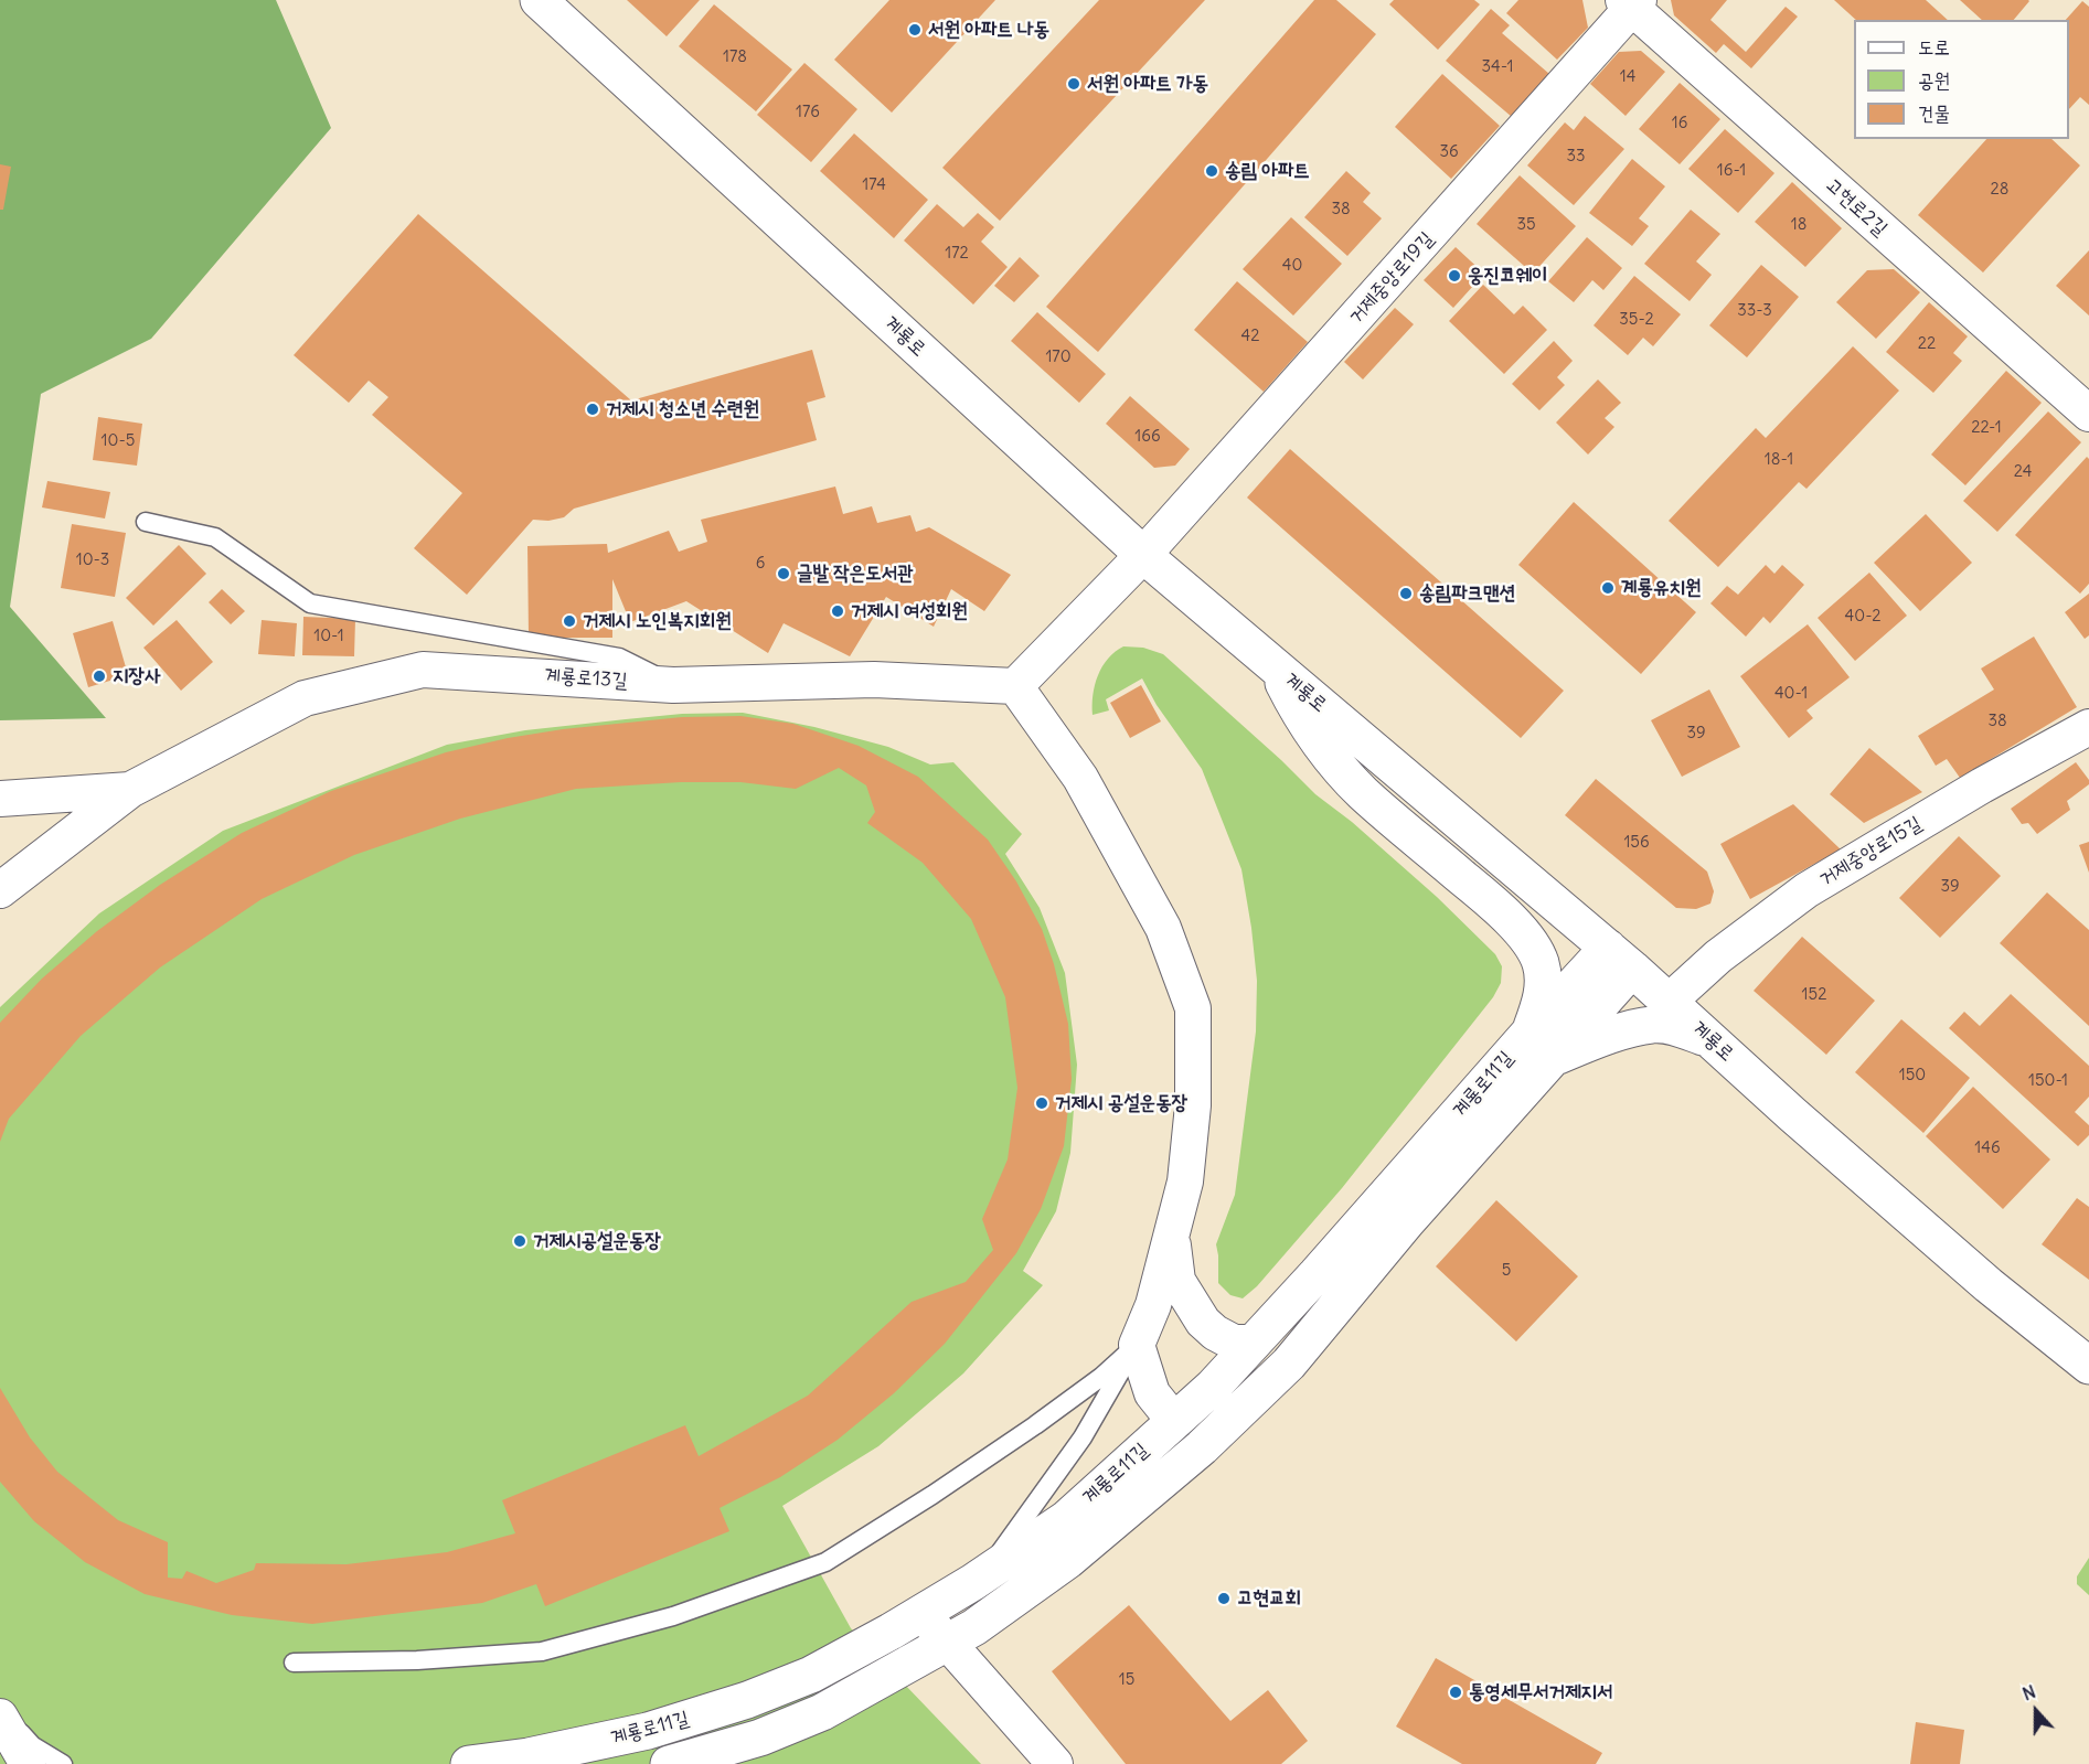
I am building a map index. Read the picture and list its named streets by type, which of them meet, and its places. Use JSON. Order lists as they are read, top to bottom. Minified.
{"streets":{"street":["고현로2길","거제중앙로19길","계룡로","계룡로13길","거제중앙로15길","계룡로11길"]},"crossings":[["고현로2길","거제중앙로19길"],["거제중앙로19길","계룡로"],["계룡로","거제중앙로15길"],["계룡로","계룡로11길"]],"places":["서원 아파트 나동","서원 아파트 가동","송림 아파트","웅진코웨이","거제시 청소년 수련원","글발 작은도서관","계룡유치원","송림파크맨션","거제시 여성회원","거제시 노인복지회원","지장사","거제시 공설운동장","거제시공설운동장","고현교회","통영세무서거제지서"],"house_numbers":["178","34-1","14","176","16","36","33","16-1","174","28","38","35","18","172","40","33-3","35-2","42","22","170","22-1","166","10-5","18-1","24","10-3","6","40-2","10-1","40-1","38","39","156","39","152","150","150-1","146","5","15"],"legend":["도로","공원","건물"],"north":"top"}
